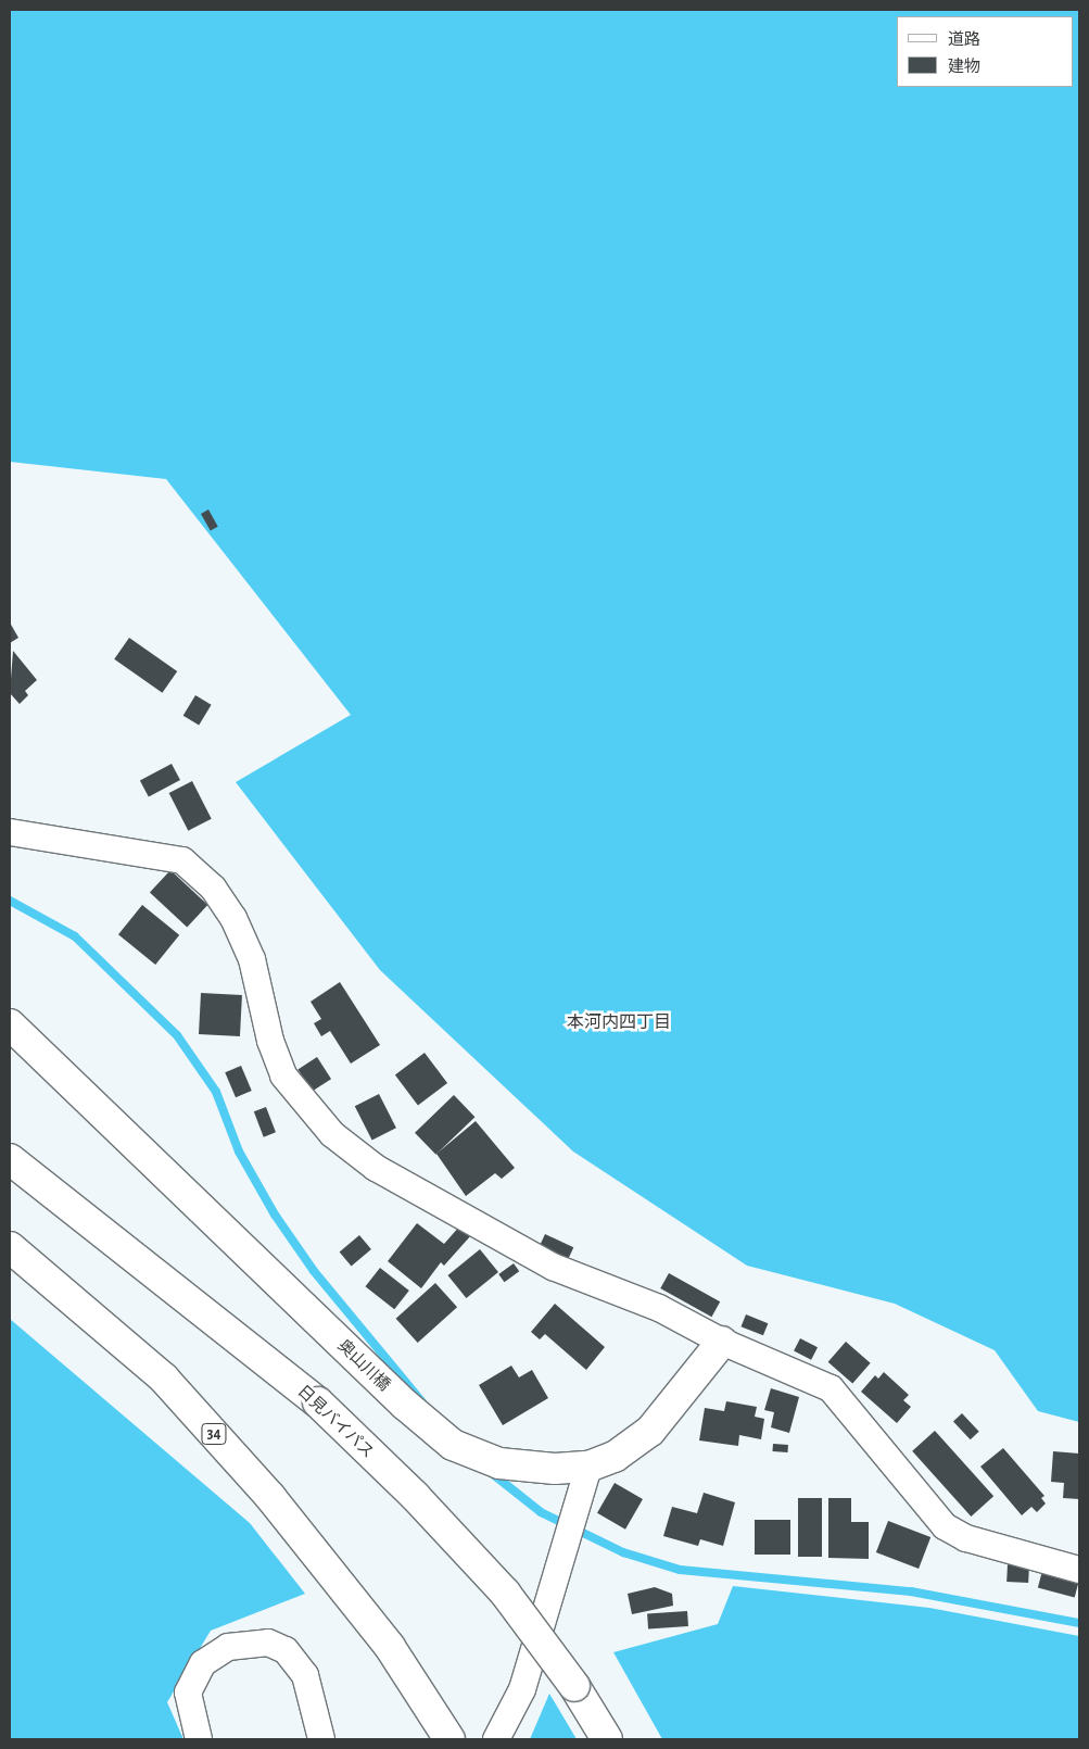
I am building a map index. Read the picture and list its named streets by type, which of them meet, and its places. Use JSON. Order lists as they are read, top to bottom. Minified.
{"streets":{"main road":["奥山川橋","日見バイパス","34"]},"districts":["本河内四丁目"],"legend":["道路","建物"]}
